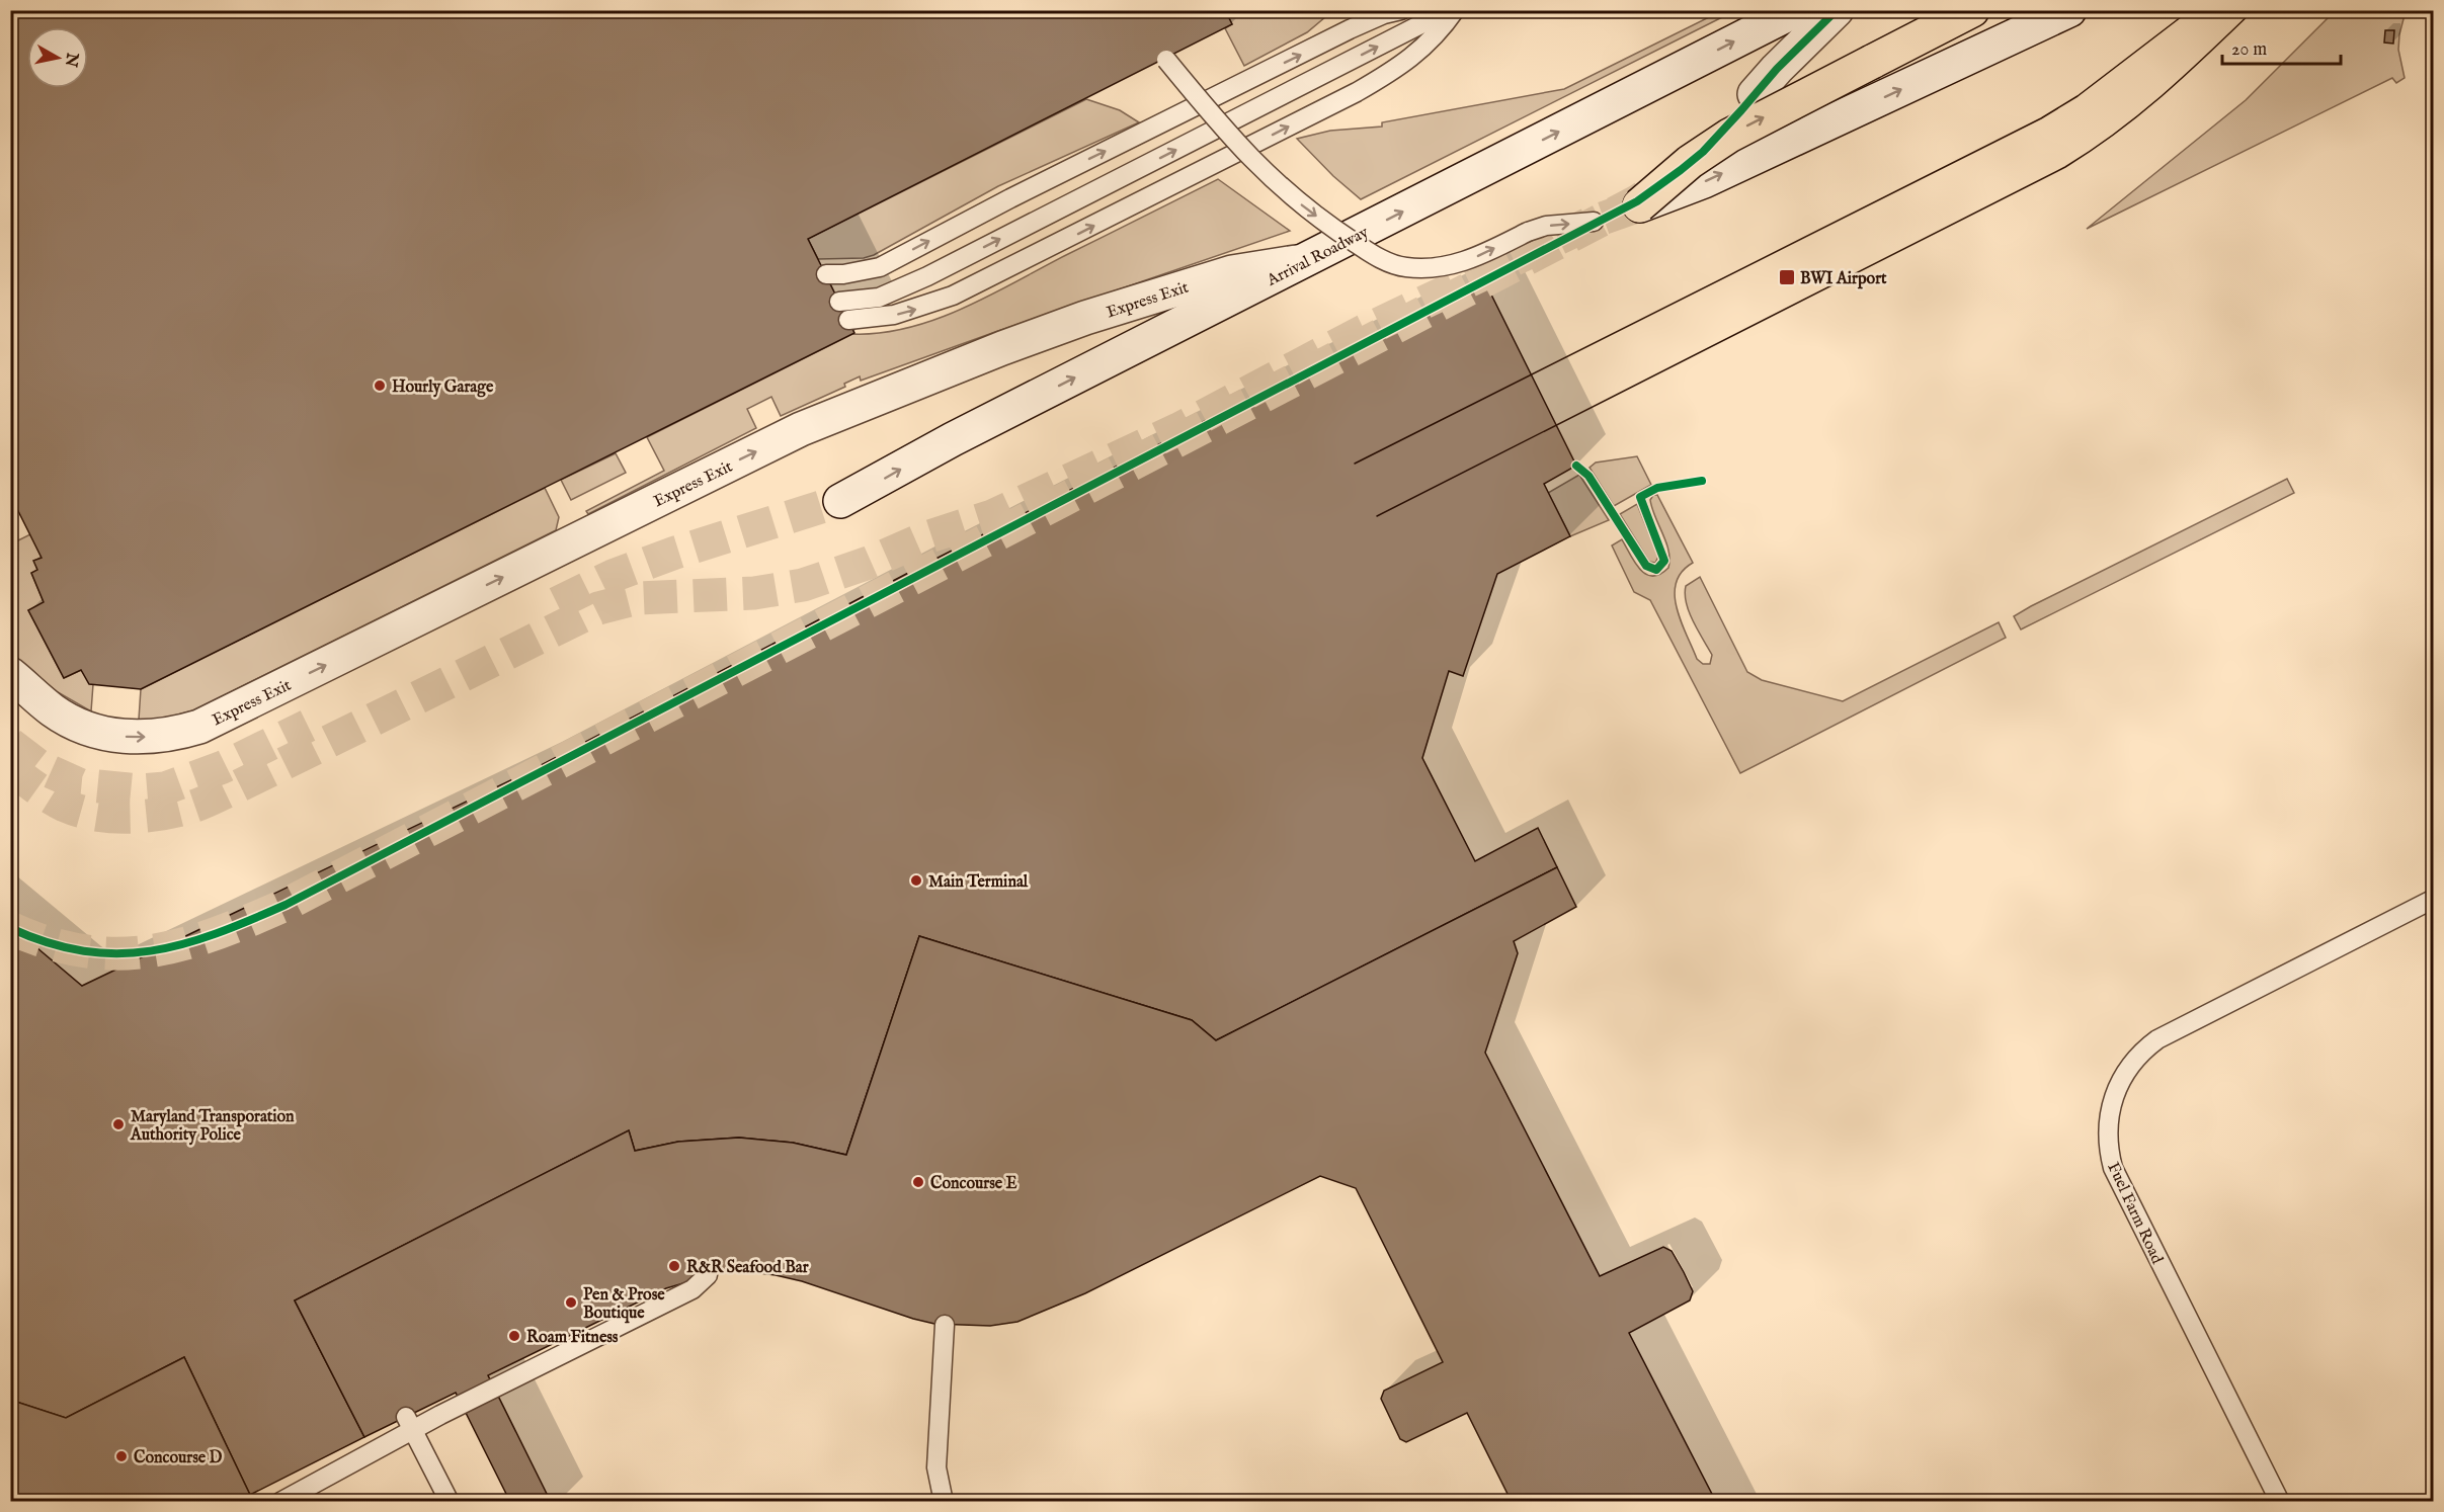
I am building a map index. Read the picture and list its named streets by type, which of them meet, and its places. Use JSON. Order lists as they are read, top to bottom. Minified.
{"streets":{"street":["Arrival Roadway","Express Exit"],"lane":["Fuel Farm Road"]},"crossings":[["Arrival Roadway","Express Exit"]],"one_way":["Arrival Roadway","Express Exit"],"places":{"transit":["BWI Airport"],"other":["Hourly Garage","Main Terminal","Maryland Transporation Authority Police","Concourse E","R&R Seafood Bar","Pen & Prose Boutique","Roam Fitness","Concourse D"]},"scale_bar":"20 m","north":"right"}
